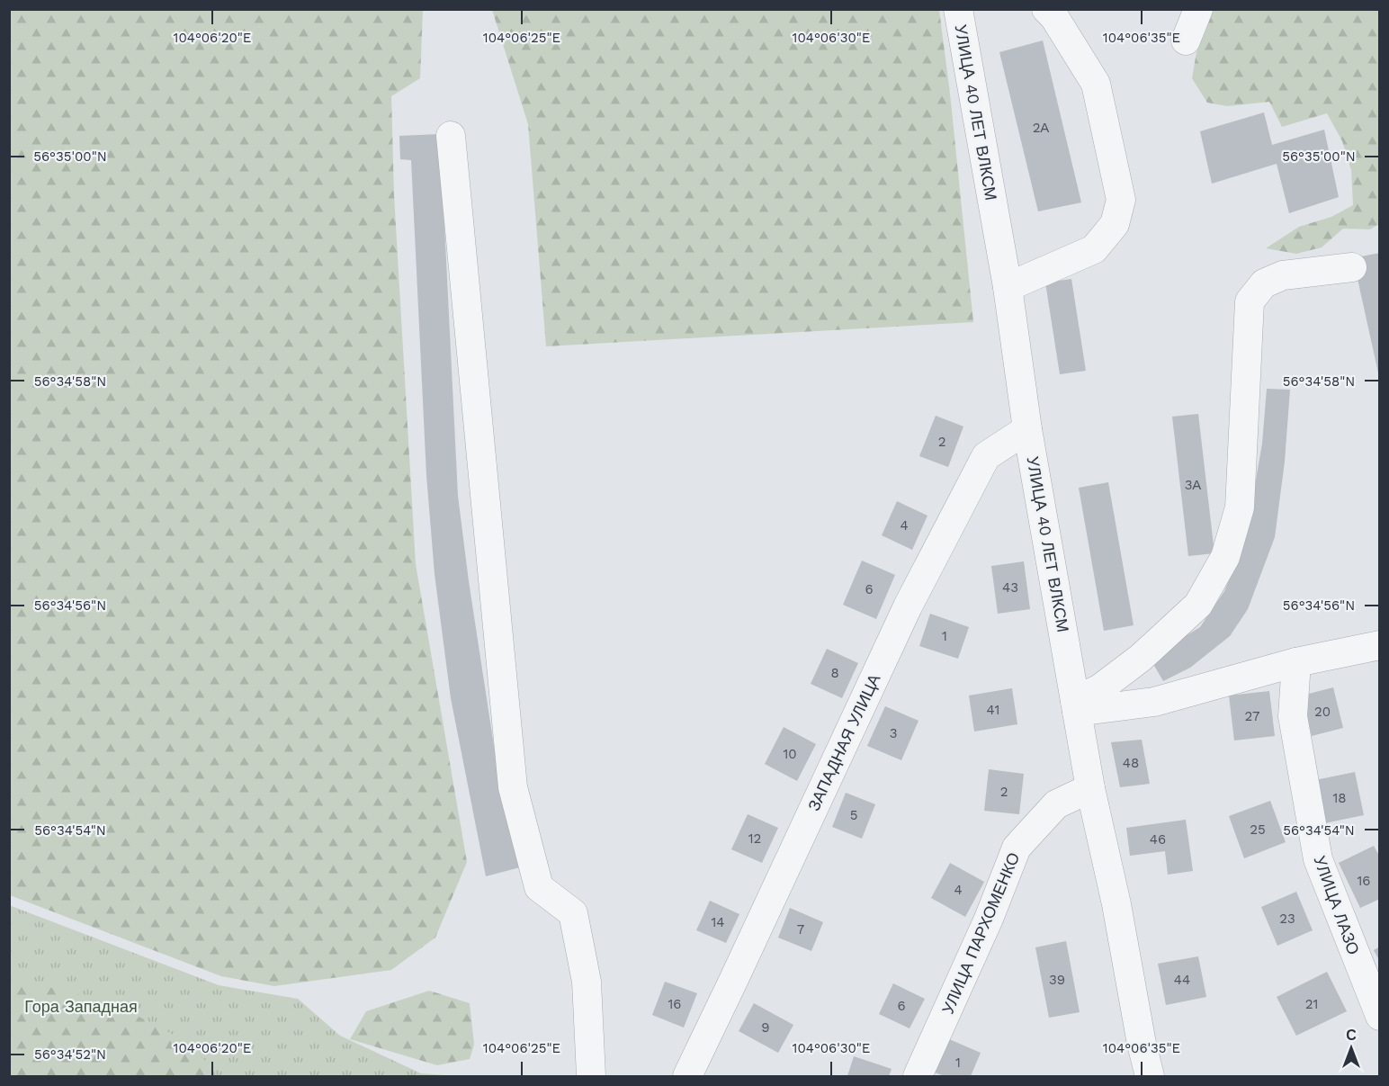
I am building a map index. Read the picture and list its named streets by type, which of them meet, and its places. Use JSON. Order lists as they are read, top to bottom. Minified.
{"streets":{"street":["УЛИЦА 40 ЛЕТ ВЛКСМ","ЗАПАДНАЯ УЛИЦА","УЛИЦА ЛАЗО","УЛИЦА ПАРХОМЕНКО"]},"crossings":[["УЛИЦА 40 ЛЕТ ВЛКСМ","ЗАПАДНАЯ УЛИЦА"],["УЛИЦА 40 ЛЕТ ВЛКСМ","УЛИЦА ПАРХОМЕНКО"]],"parks":["Гора Западная"],"house_numbers":["2А","2","3А","4","43","6","1","8","41","20","27","3","10","48","2","18","5","25","12","46","16","4","23","14","7","39","44","16","21","6","9","1"],"north":"top","coordinates":["104°06'20\"E","104°06'25\"E","104°06'30\"E","104°06'35\"E","56°35'00\"N","56°34'58\"N","56°34'56\"N","56°34'54\"N","56°34'52\"N"]}
